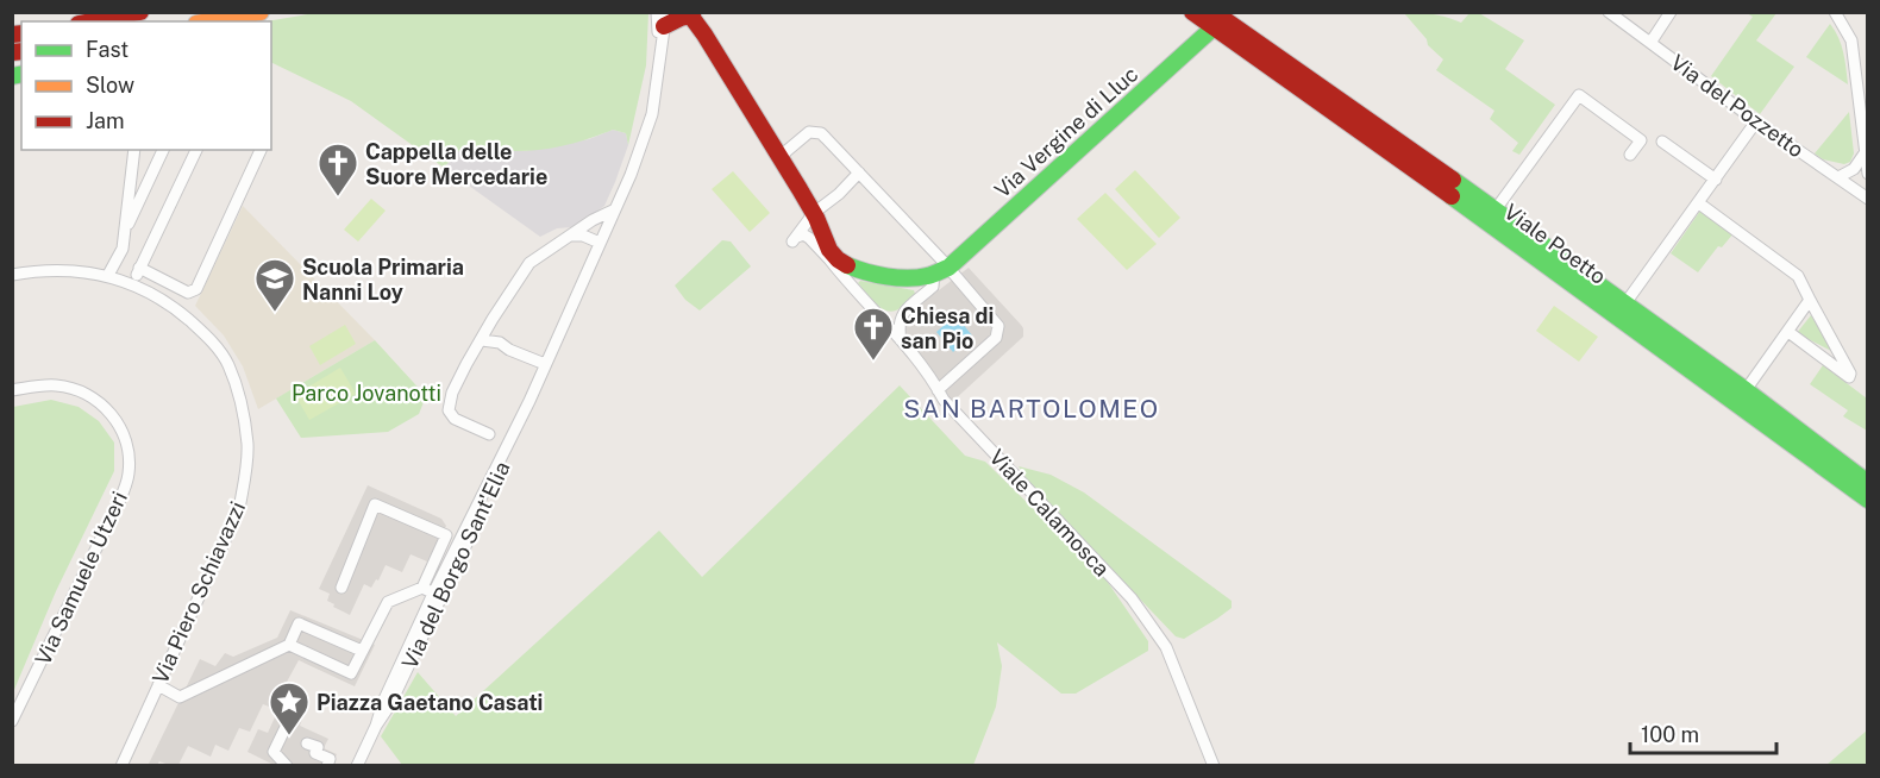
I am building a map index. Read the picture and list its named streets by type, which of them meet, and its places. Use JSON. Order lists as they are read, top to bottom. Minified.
{"streets":{"main road":["Via Vergine di Lluc","Viale Poetto"],"street":["Via del Pozzetto","Viale Calamosca","Via del Borgo Sant'Elia","Via Samuele Utzeri","Via Piero Schiavazzi"]},"crossings":[["Via Vergine di Lluc","Viale Poetto"]],"districts":["SAN BARTOLOMEO"],"parks":["Parco Jovanotti"],"places":{"church":["Cappella delle Suore Mercedarie","Chiesa di san Pio"],"school or university":["Scuola Primaria Nanni Loy"],"place":["Piazza Gaetano Casati"]},"legend":["Fast","Slow","Jam"],"scale_bar":"100 m"}
